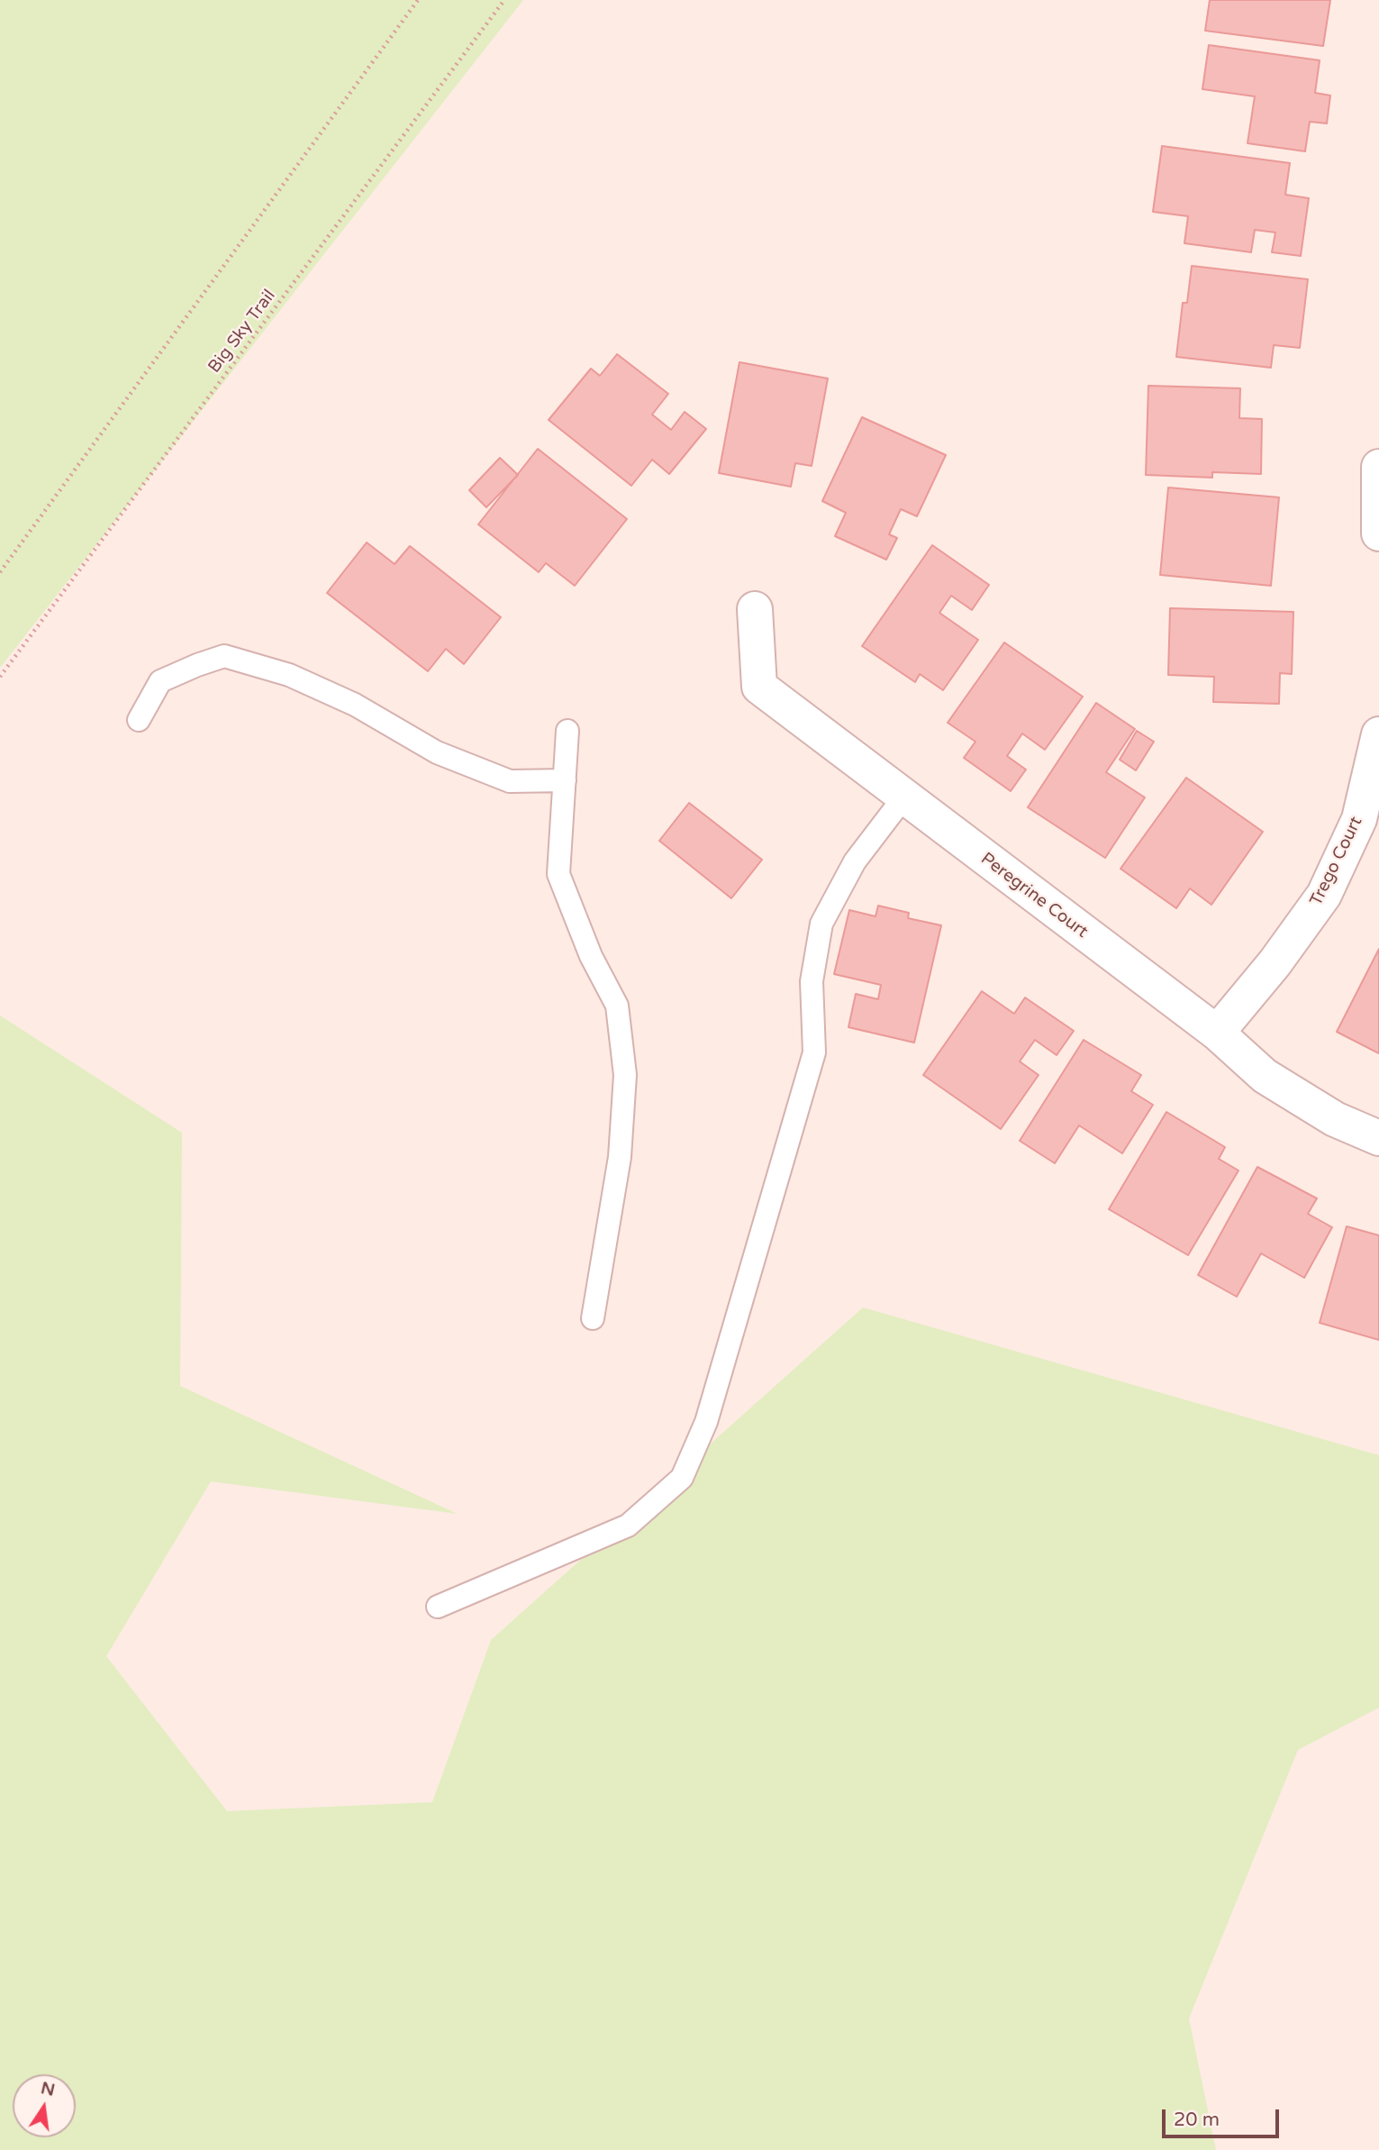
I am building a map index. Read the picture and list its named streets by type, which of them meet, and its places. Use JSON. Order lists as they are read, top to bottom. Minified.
{"streets":{"street":["Trego Court","Peregrine Court"],"path":["Big Sky Trail"]},"crossings":[["Trego Court","Peregrine Court"]],"scale_bar":"20 m","north":"top"}
